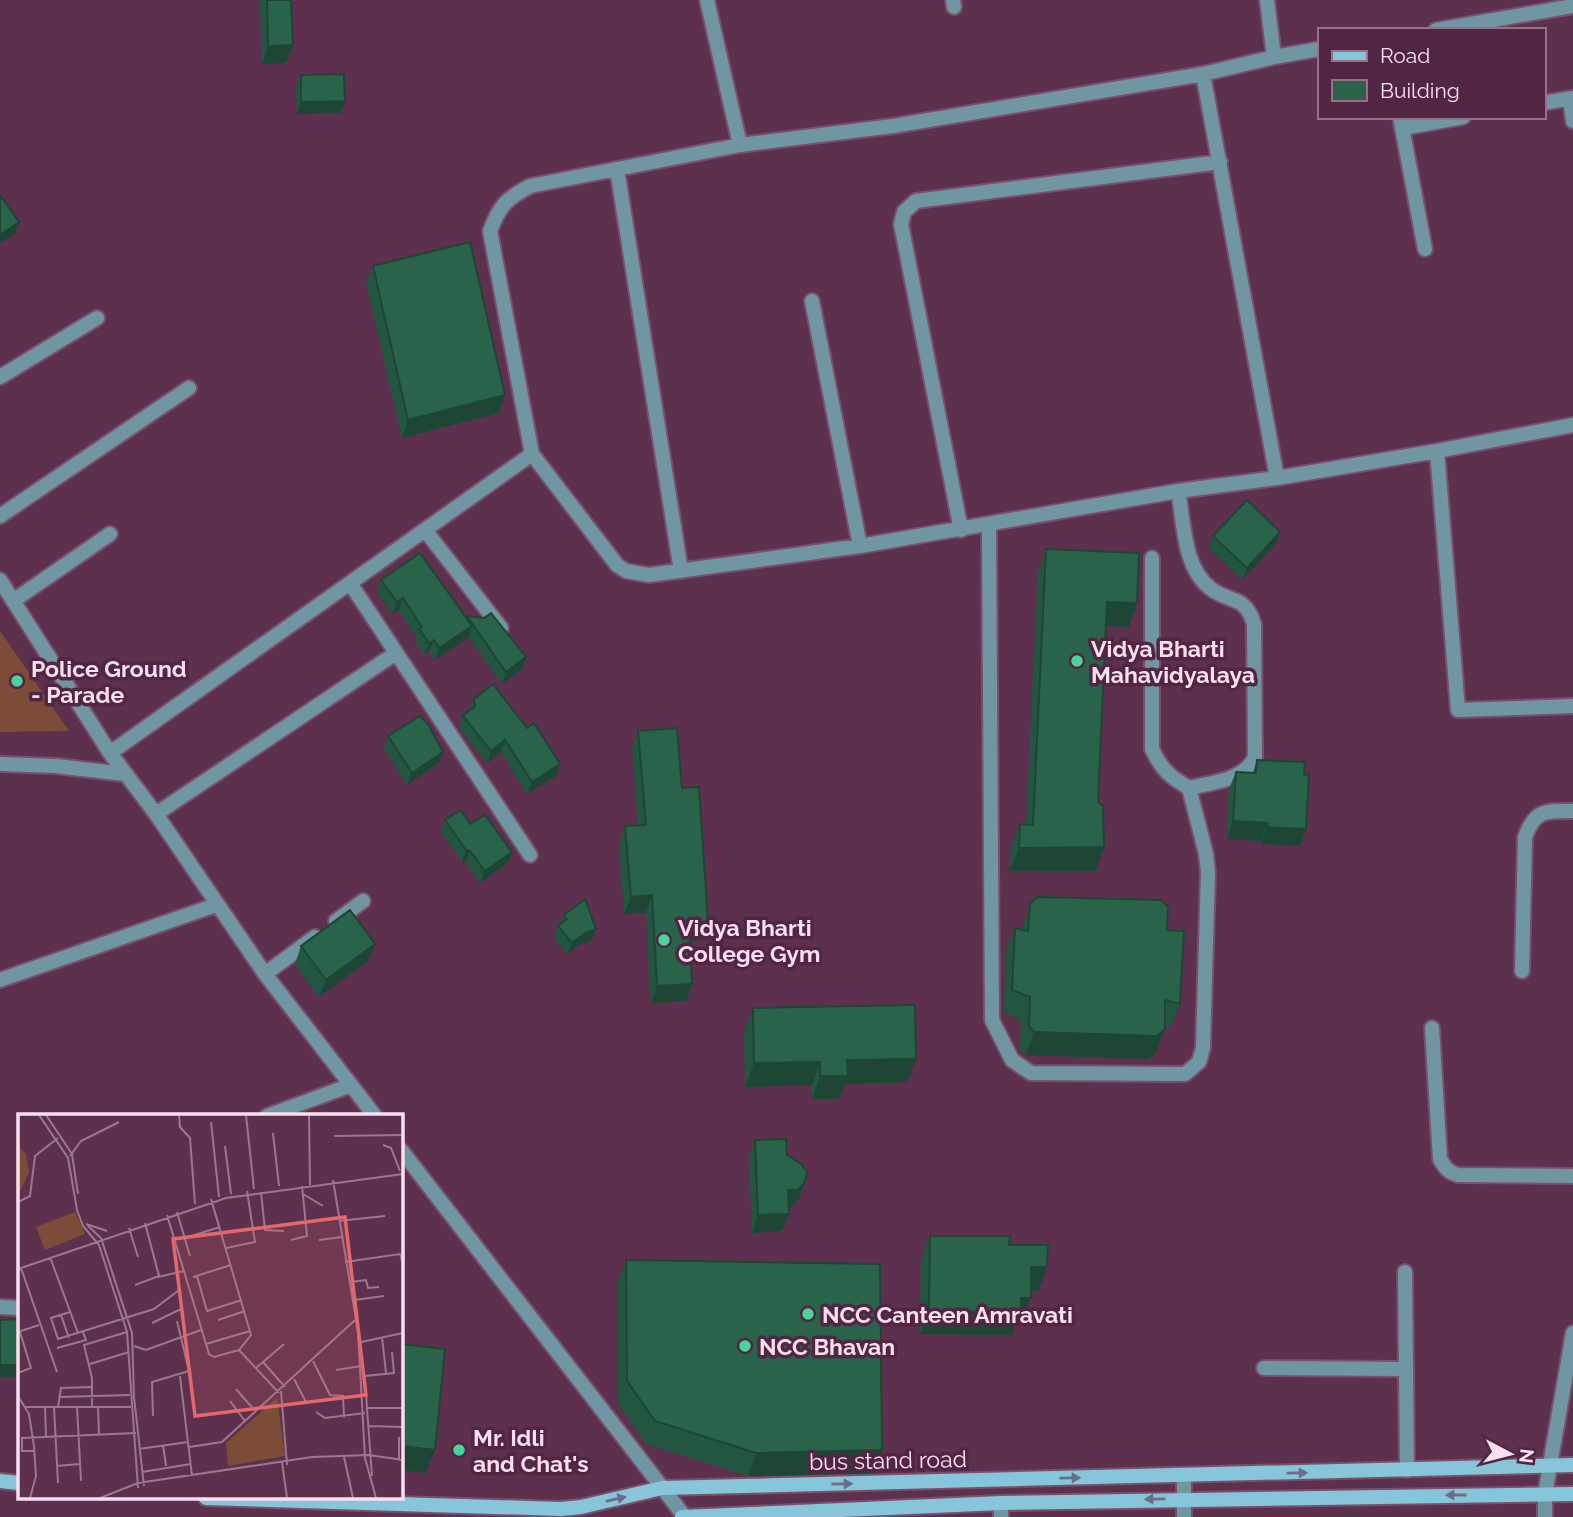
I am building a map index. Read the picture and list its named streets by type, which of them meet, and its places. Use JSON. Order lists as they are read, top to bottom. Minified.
{"streets":{"street":["bus stand road"]},"places":["Vidya Bharti Mahavidyalaya","Police Ground - Parade","Vidya Bharti College Gym","NCC Canteen Amravati","NCC Bhavan","Mr. Idli and Chat's"],"legend":["Road","Building"],"north":"right"}
